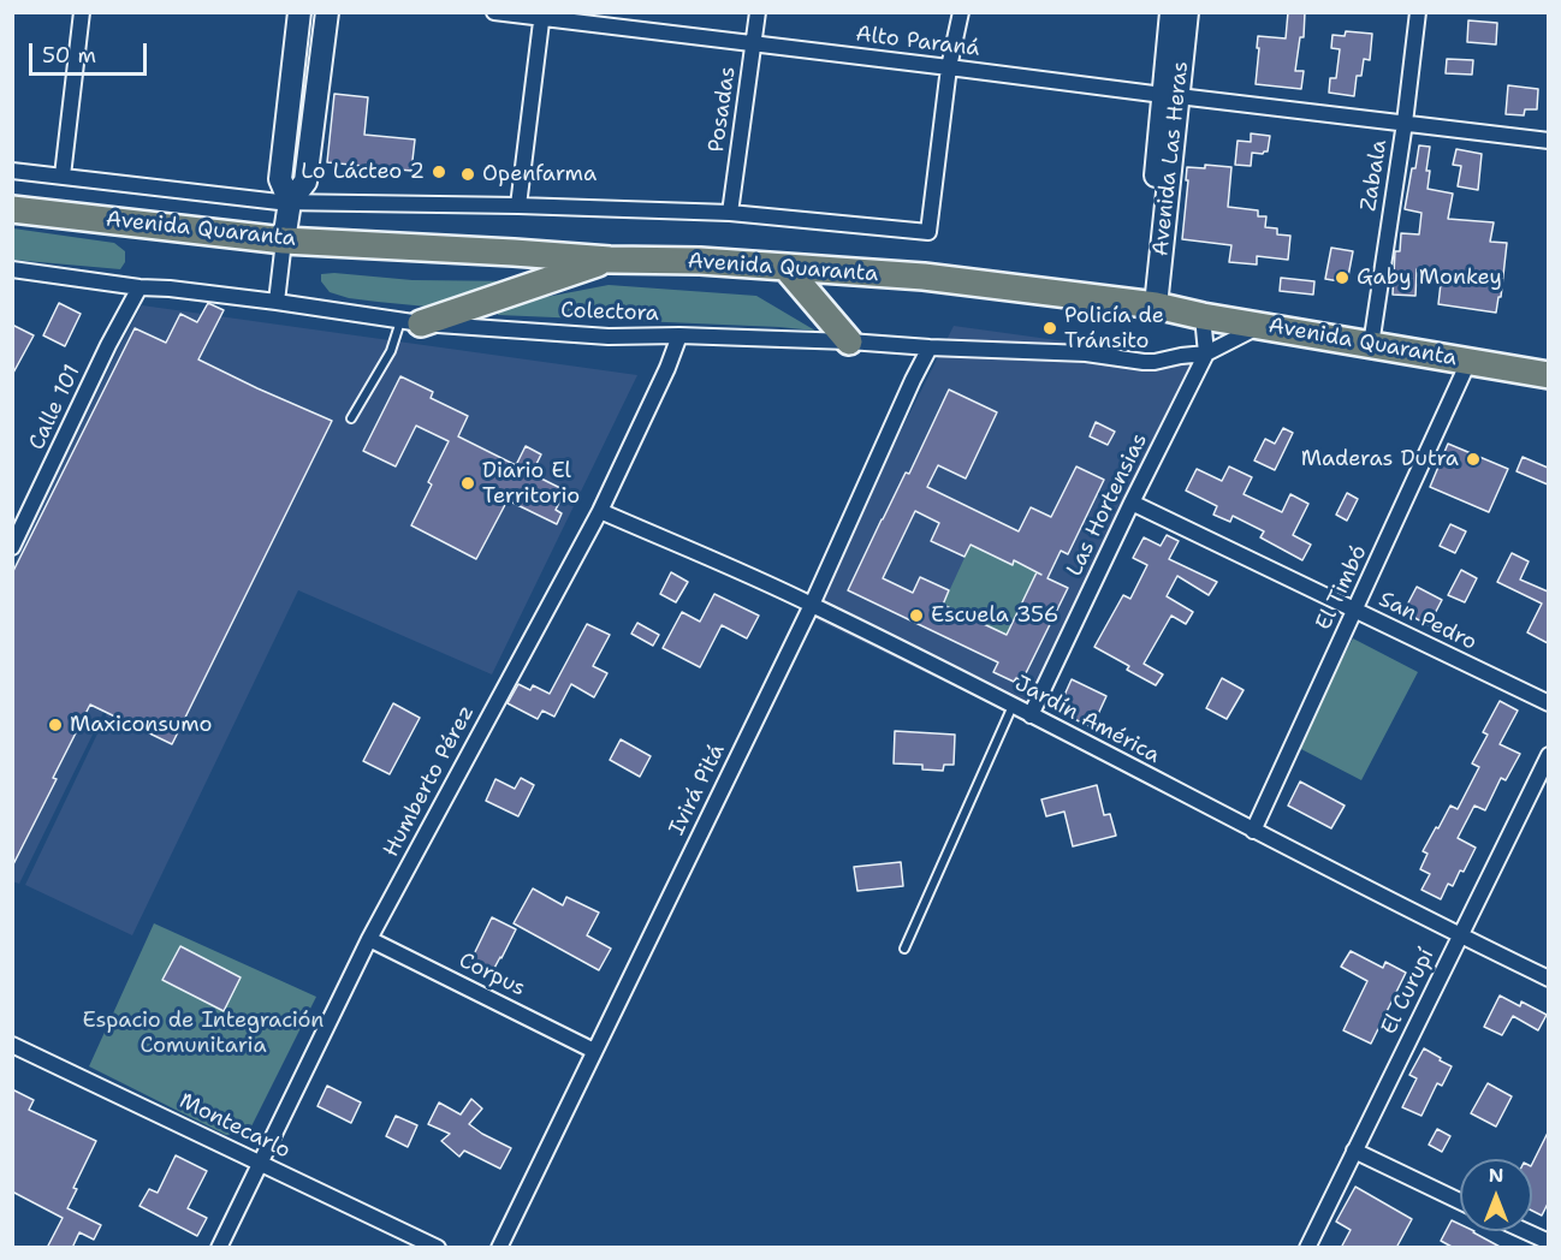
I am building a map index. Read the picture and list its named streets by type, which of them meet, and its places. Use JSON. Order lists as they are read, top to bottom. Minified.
{"streets":{"highway":["Avenida Quaranta"],"main road":["Avenida Las Heras"],"street":["Alto Paraná","Posadas","Zabala","Colectora","Calle 101","Las Hortensias","El Timbó","San Pedro","Jardín América","Humberto Pérez","Ivirá Pitá","Corpus","El Curupí","Montecarlo"]},"crossings":[["Alto Paraná","Posadas"],["Alto Paraná","Avenida Las Heras"],["Alto Paraná","Zabala"],["Avenida Las Heras","Avenida Quaranta"],["Zabala","Avenida Quaranta"],["Avenida Quaranta","El Timbó"],["Colectora","Calle 101"],["Colectora","Las Hortensias"],["Colectora","Humberto Pérez"],["Colectora","Ivirá Pitá"],["Las Hortensias","San Pedro"],["Las Hortensias","Jardín América"],["El Timbó","San Pedro"],["El Timbó","Jardín América"],["Jardín América","Humberto Pérez"],["Jardín América","Ivirá Pitá"],["Jardín América","El Curupí"],["Humberto Pérez","Corpus"],["Humberto Pérez","Montecarlo"],["Ivirá Pitá","Corpus"]],"parks":["Espacio de Integración Comunitaria"],"places":["Lo Lácteo 2","Openfarma","Gaby Monkey","Policía de Tránsito","Maderas Dutra","Diario El Territorio","Escuela 356","Maxiconsumo"],"scale_bar":"50 m","north":"top"}
